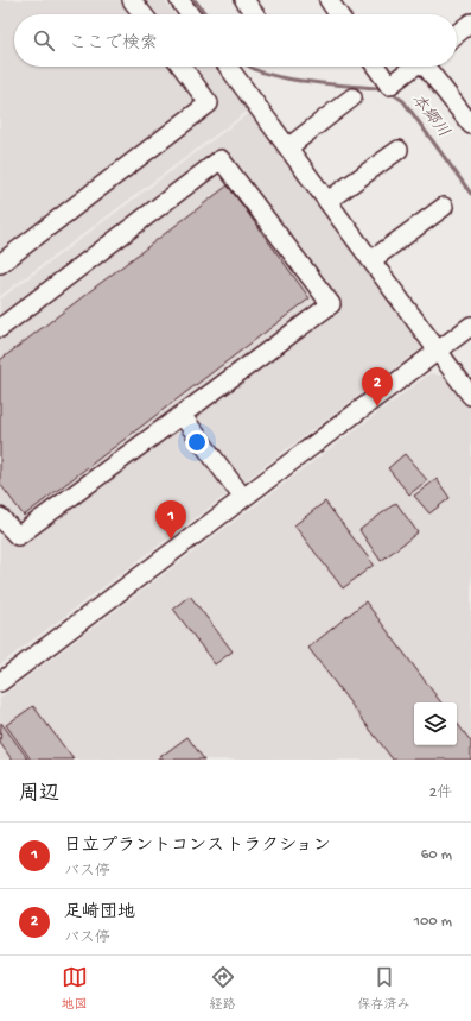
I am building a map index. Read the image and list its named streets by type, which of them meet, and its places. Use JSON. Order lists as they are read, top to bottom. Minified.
{"water":["本郷川"],"page":{"search":"ここで検索","pins":["2","1"],"heading":["周辺","2件"],"list":[{"mark":"1","name":"日立プラントコンストラクション","note":"バス停","value":"60 m"},{"mark":"2","name":"足崎団地","note":"バス停","value":"100 m"}],"nav":["地図","経路","保存済み"]}}
